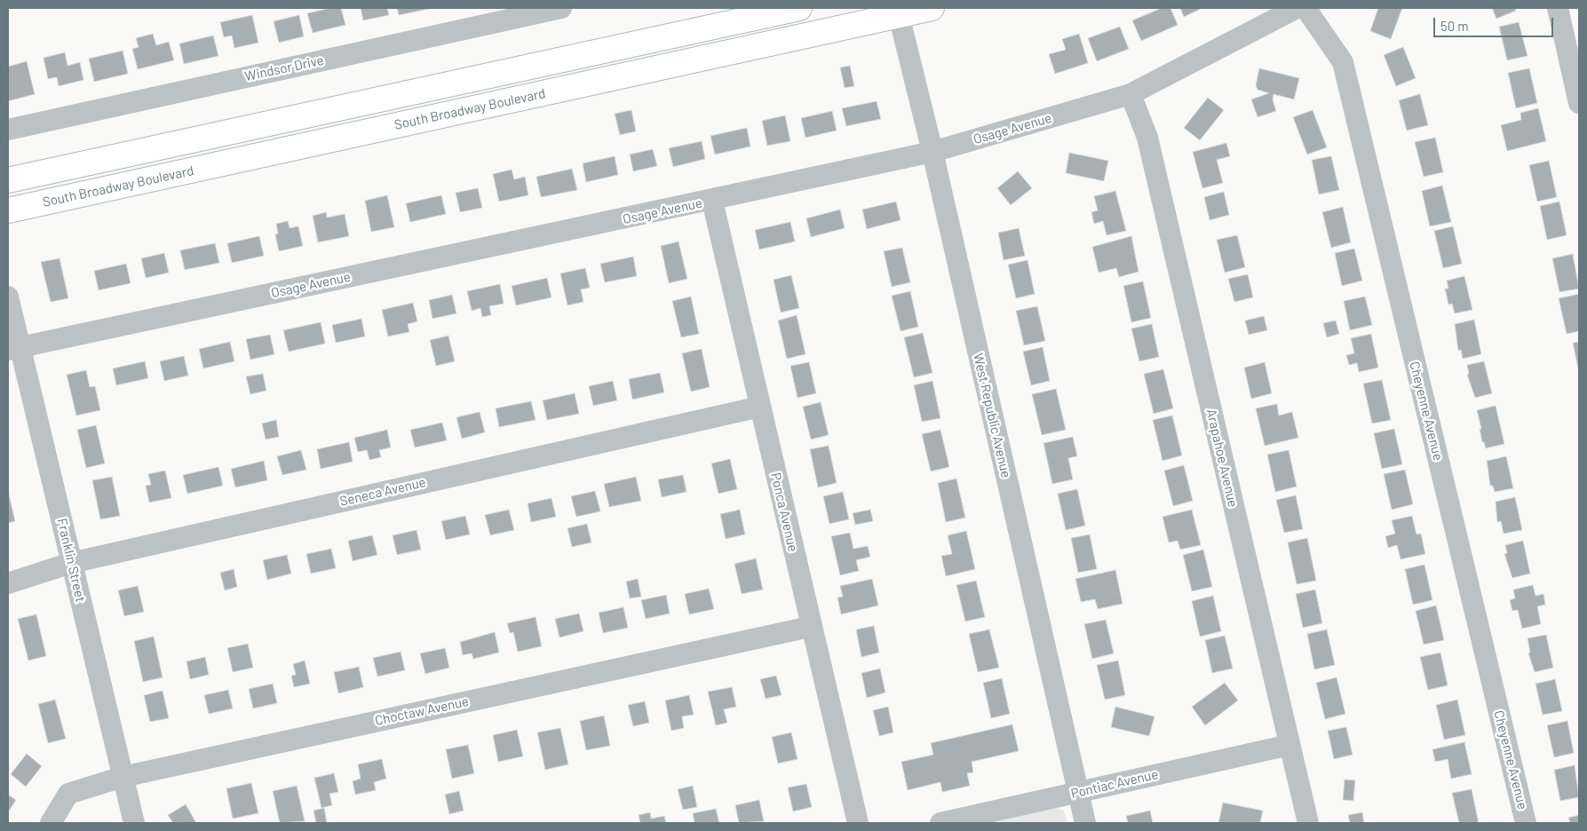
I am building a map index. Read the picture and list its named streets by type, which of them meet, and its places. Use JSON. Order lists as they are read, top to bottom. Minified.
{"streets":{"main road":["South Broadway Boulevard"],"street":["Windsor Drive","Osage Avenue","Cheyenne Avenue","West Republic Avenue","Arapahoe Avenue","Seneca Avenue","Ponca Avenue","Franklin Street","Choctaw Avenue","Pontiac Avenue"]},"crossings":[["South Broadway Boulevard","West Republic Avenue"],["Osage Avenue","West Republic Avenue"],["Osage Avenue","Arapahoe Avenue"],["Osage Avenue","Ponca Avenue"],["Osage Avenue","Franklin Street"],["West Republic Avenue","Pontiac Avenue"],["Arapahoe Avenue","Pontiac Avenue"],["Seneca Avenue","Ponca Avenue"],["Seneca Avenue","Franklin Street"],["Ponca Avenue","Choctaw Avenue"],["Franklin Street","Choctaw Avenue"]],"scale_bar":"50 m"}
